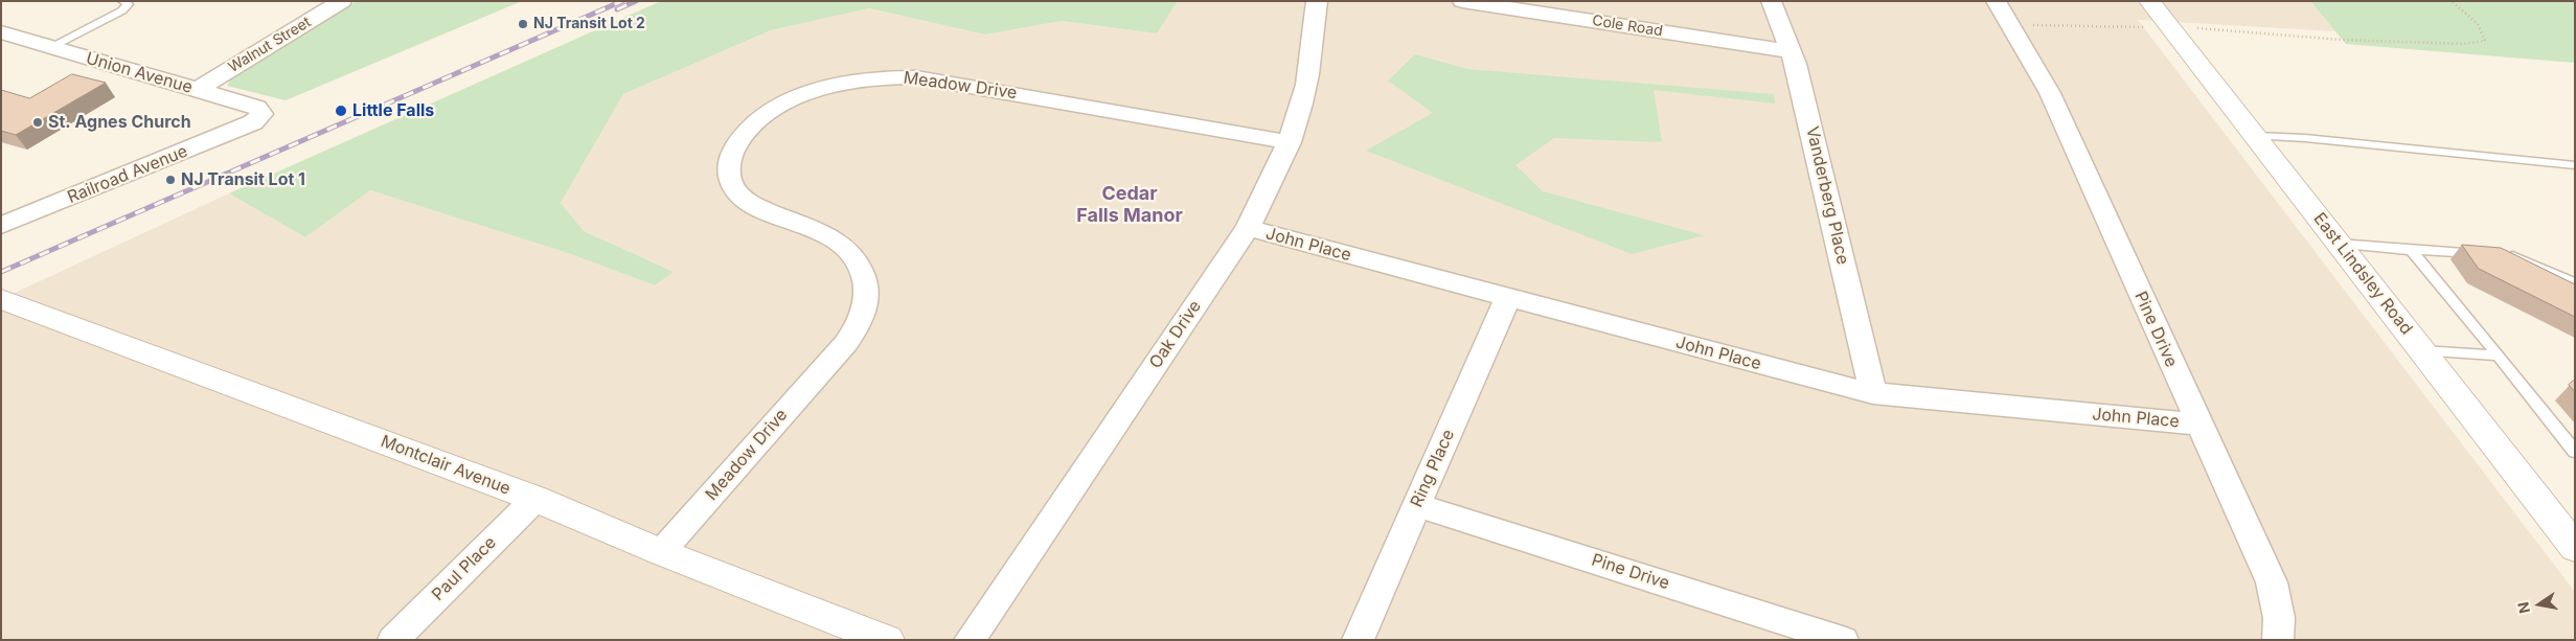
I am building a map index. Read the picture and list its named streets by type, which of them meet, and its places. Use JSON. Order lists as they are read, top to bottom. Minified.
{"streets":{"street":["Cole Road","Walnut Street","Union Avenue","Meadow Drive","Railroad Avenue","Vanderberg Place","John Place","East Lindsley Road","Pine Drive","Oak Drive","Montclair Avenue","Ring Place","Paul Place"]},"crossings":[["Cole Road","Vanderberg Place"],["Walnut Street","Union Avenue"],["Union Avenue","Railroad Avenue"],["Meadow Drive","Oak Drive"],["Meadow Drive","Montclair Avenue"],["Vanderberg Place","John Place"],["John Place","Pine Drive"],["John Place","Oak Drive"],["John Place","Ring Place"],["Pine Drive","Ring Place"],["Montclair Avenue","Paul Place"]],"districts":["Cedar Falls Manor"],"places":["NJ Transit Lot 2","Little Falls","St. Agnes Church","NJ Transit Lot 1"],"north":"left"}
